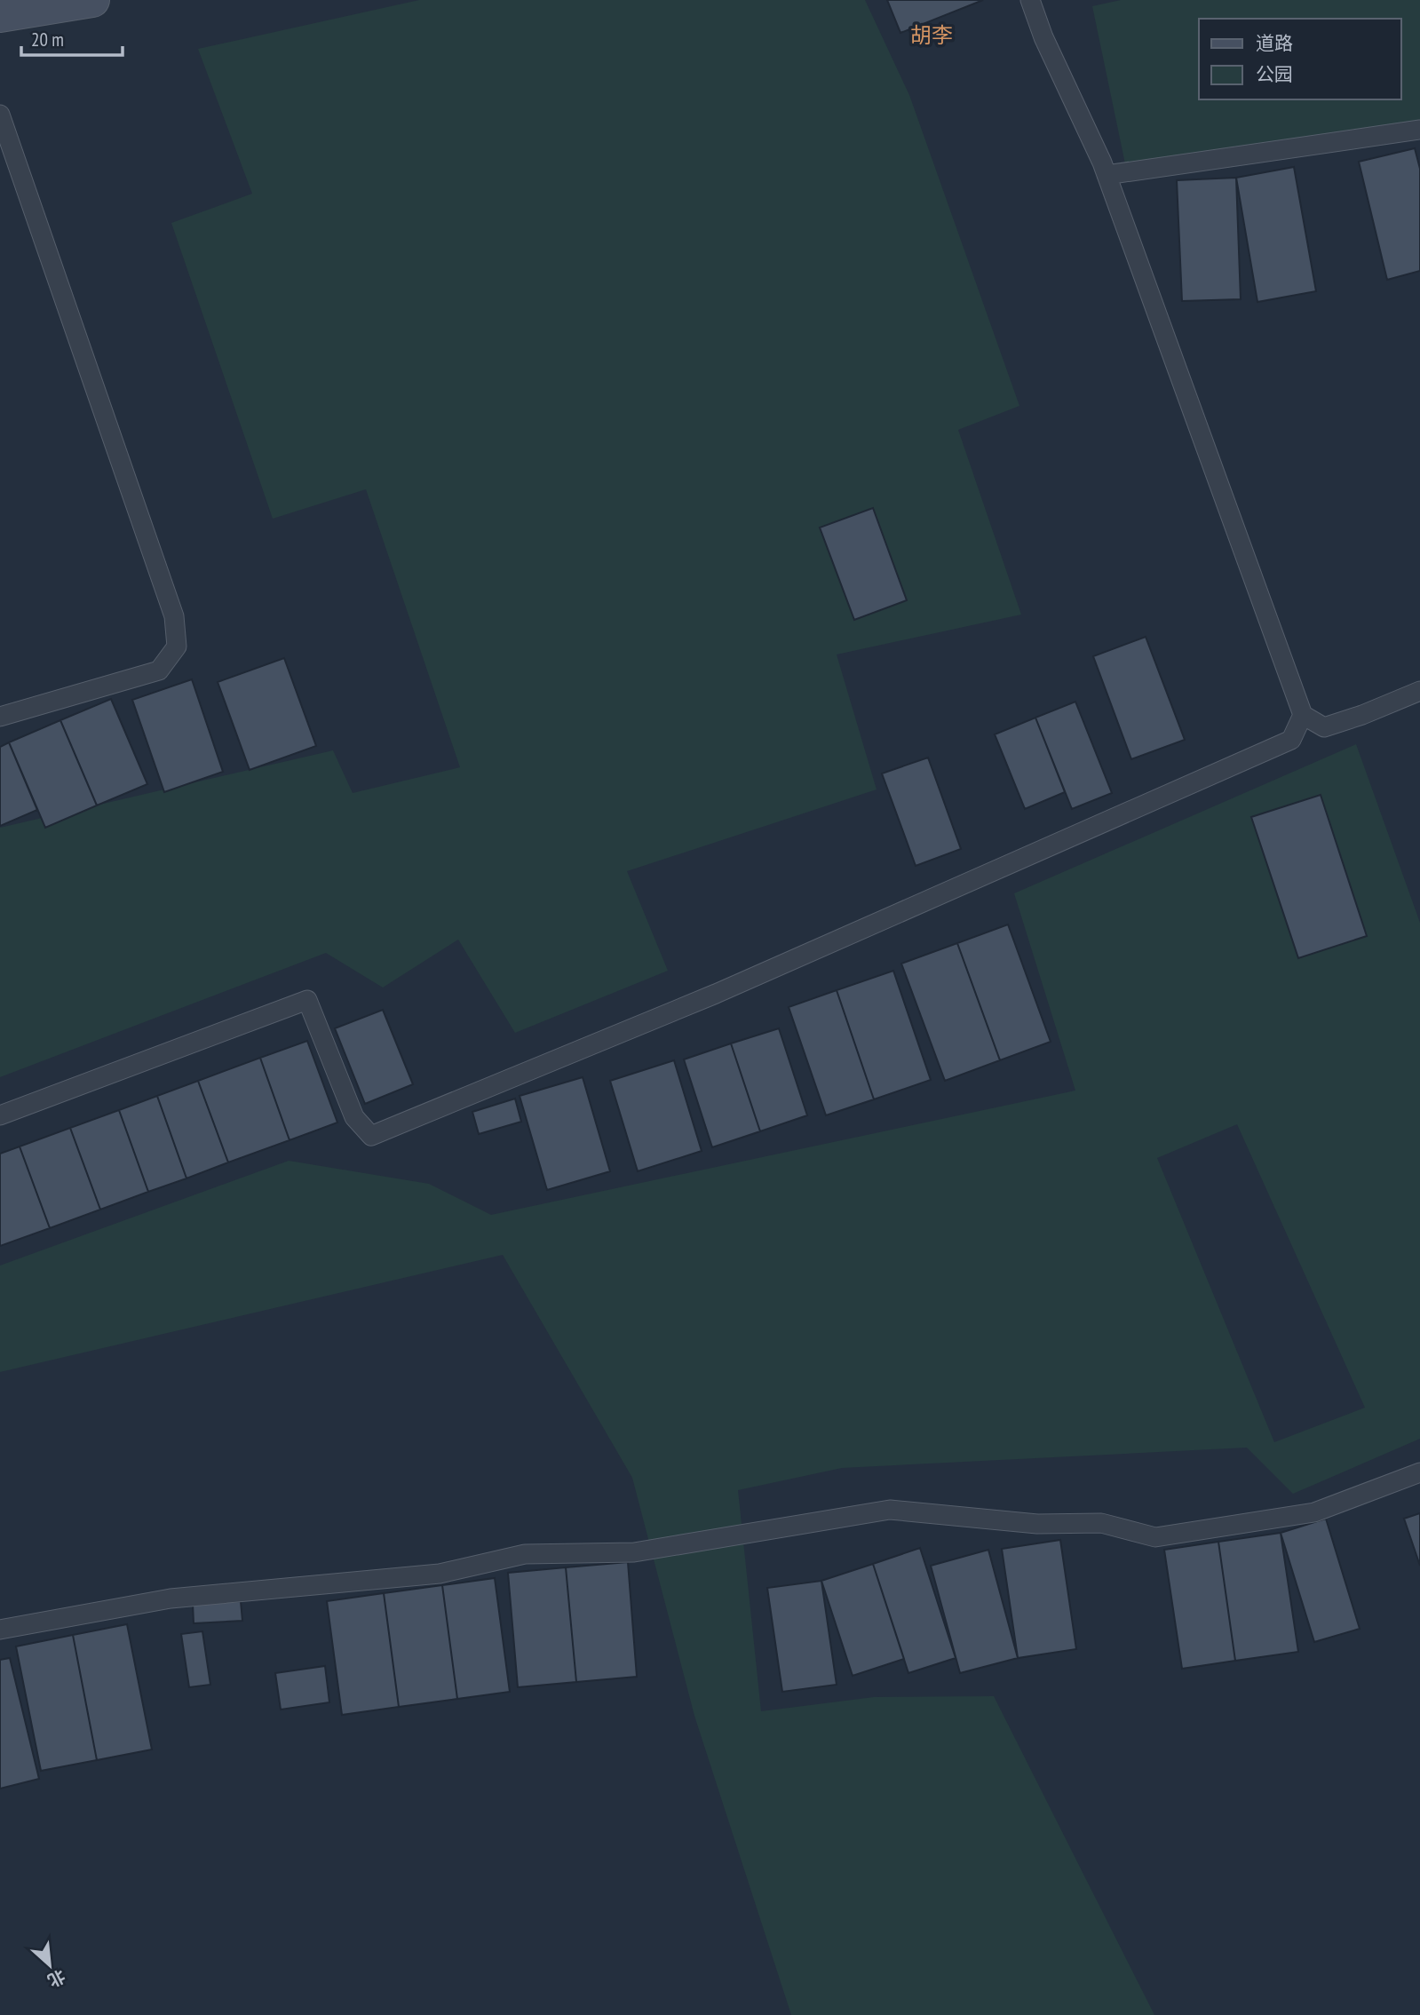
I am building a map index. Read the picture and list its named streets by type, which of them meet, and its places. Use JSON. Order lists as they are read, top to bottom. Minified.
{"districts":["胡李"],"legend":["道路","公园"],"scale_bar":"20 m","north":"bottom right"}
